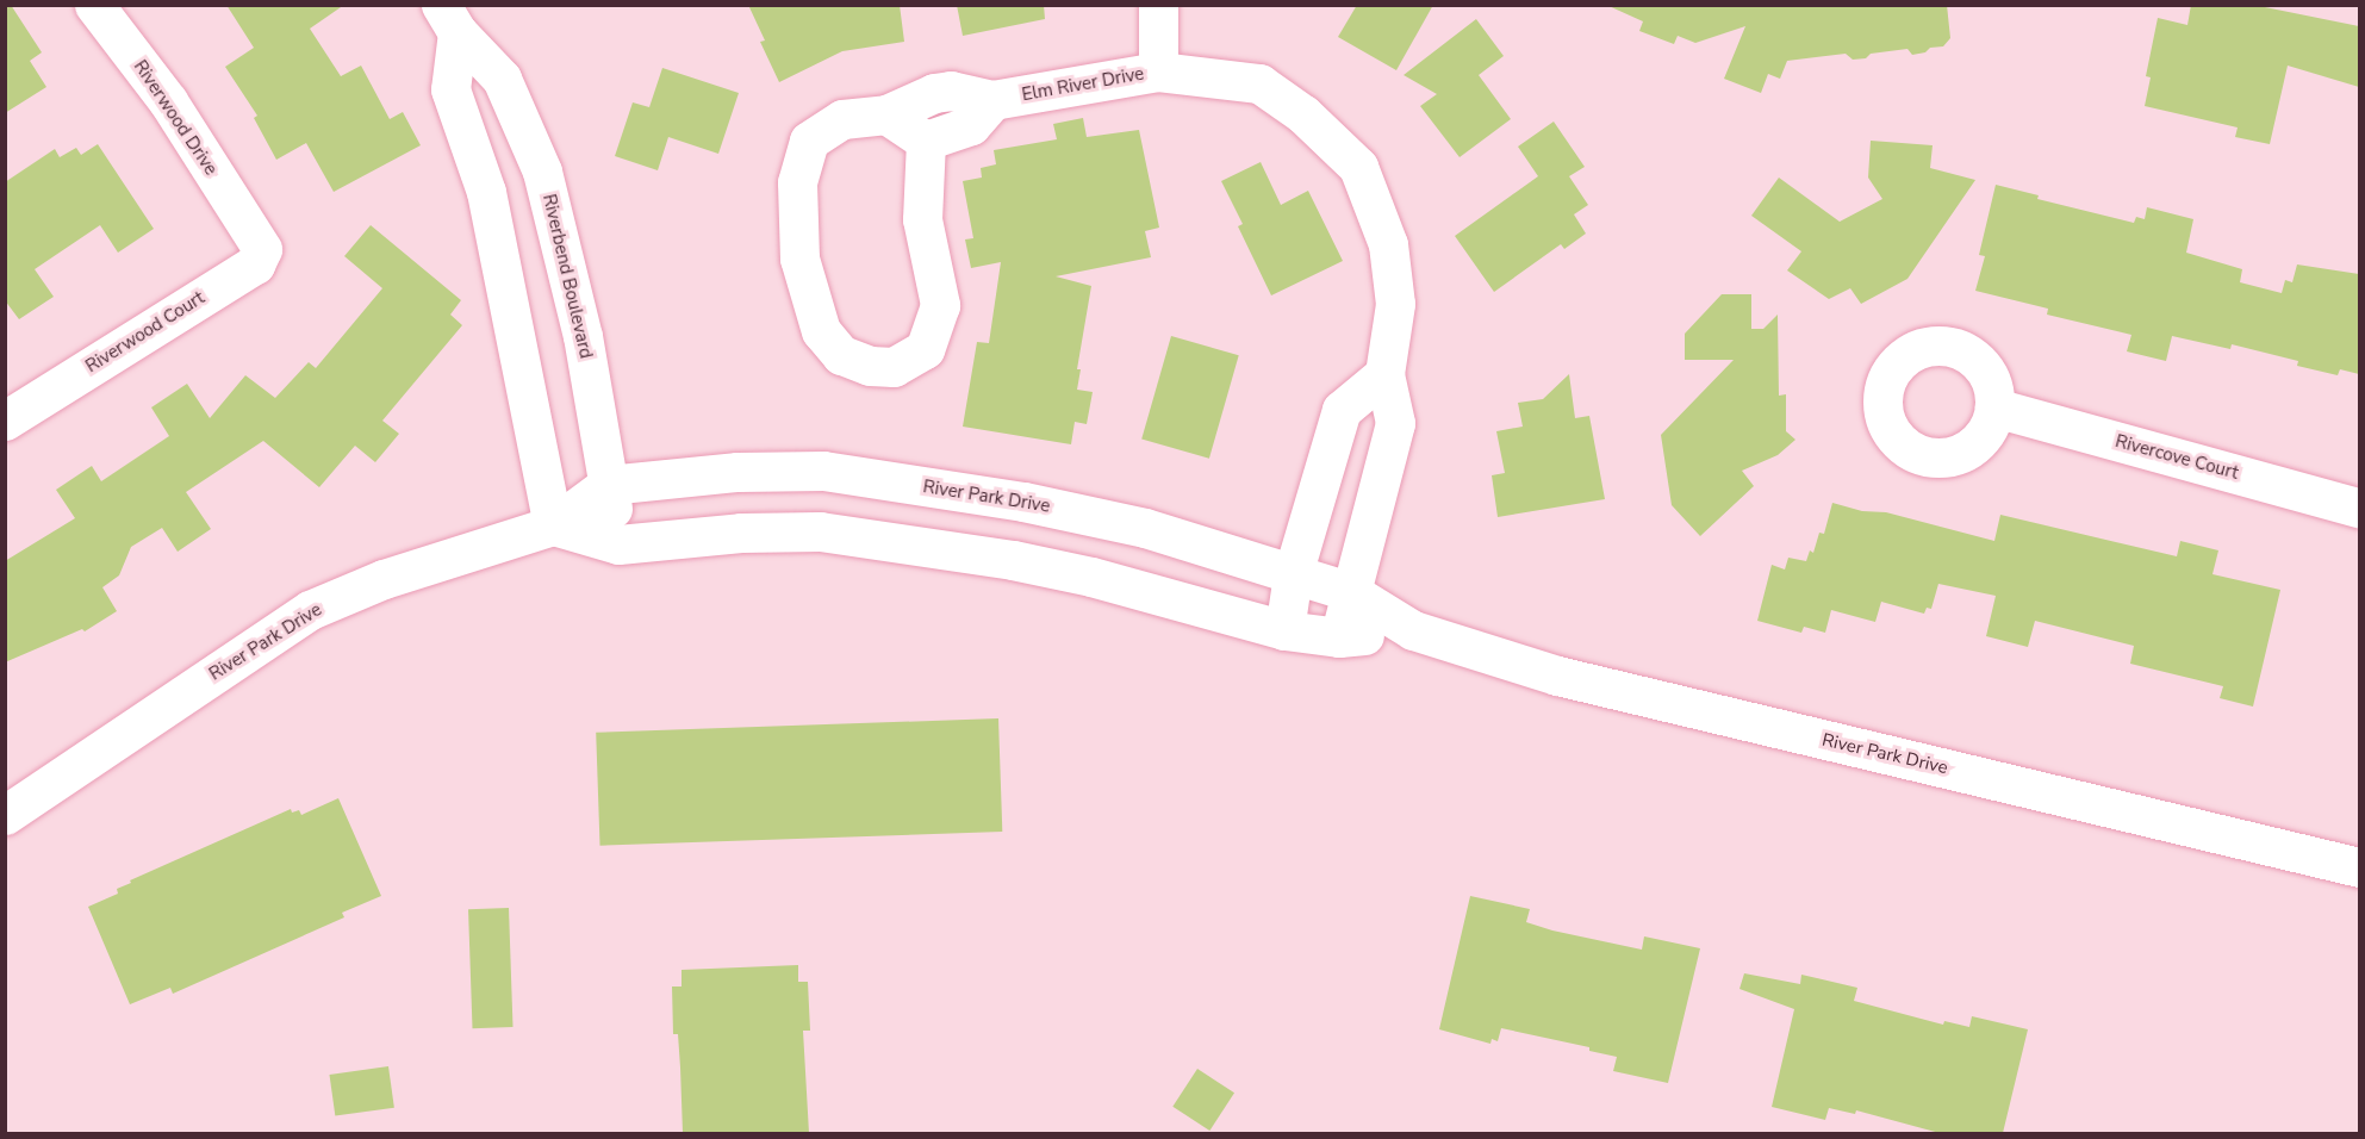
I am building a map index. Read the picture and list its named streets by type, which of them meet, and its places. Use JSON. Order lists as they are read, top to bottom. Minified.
{"streets":{"street":["Elm River Drive","Riverwood Drive","Riverbend Boulevard","Riverwood Court","Rivercove Court","River Park Drive"]},"crossings":[["Elm River Drive","River Park Drive"],["Riverwood Drive","Riverwood Court"],["Riverbend Boulevard","River Park Drive"]]}
